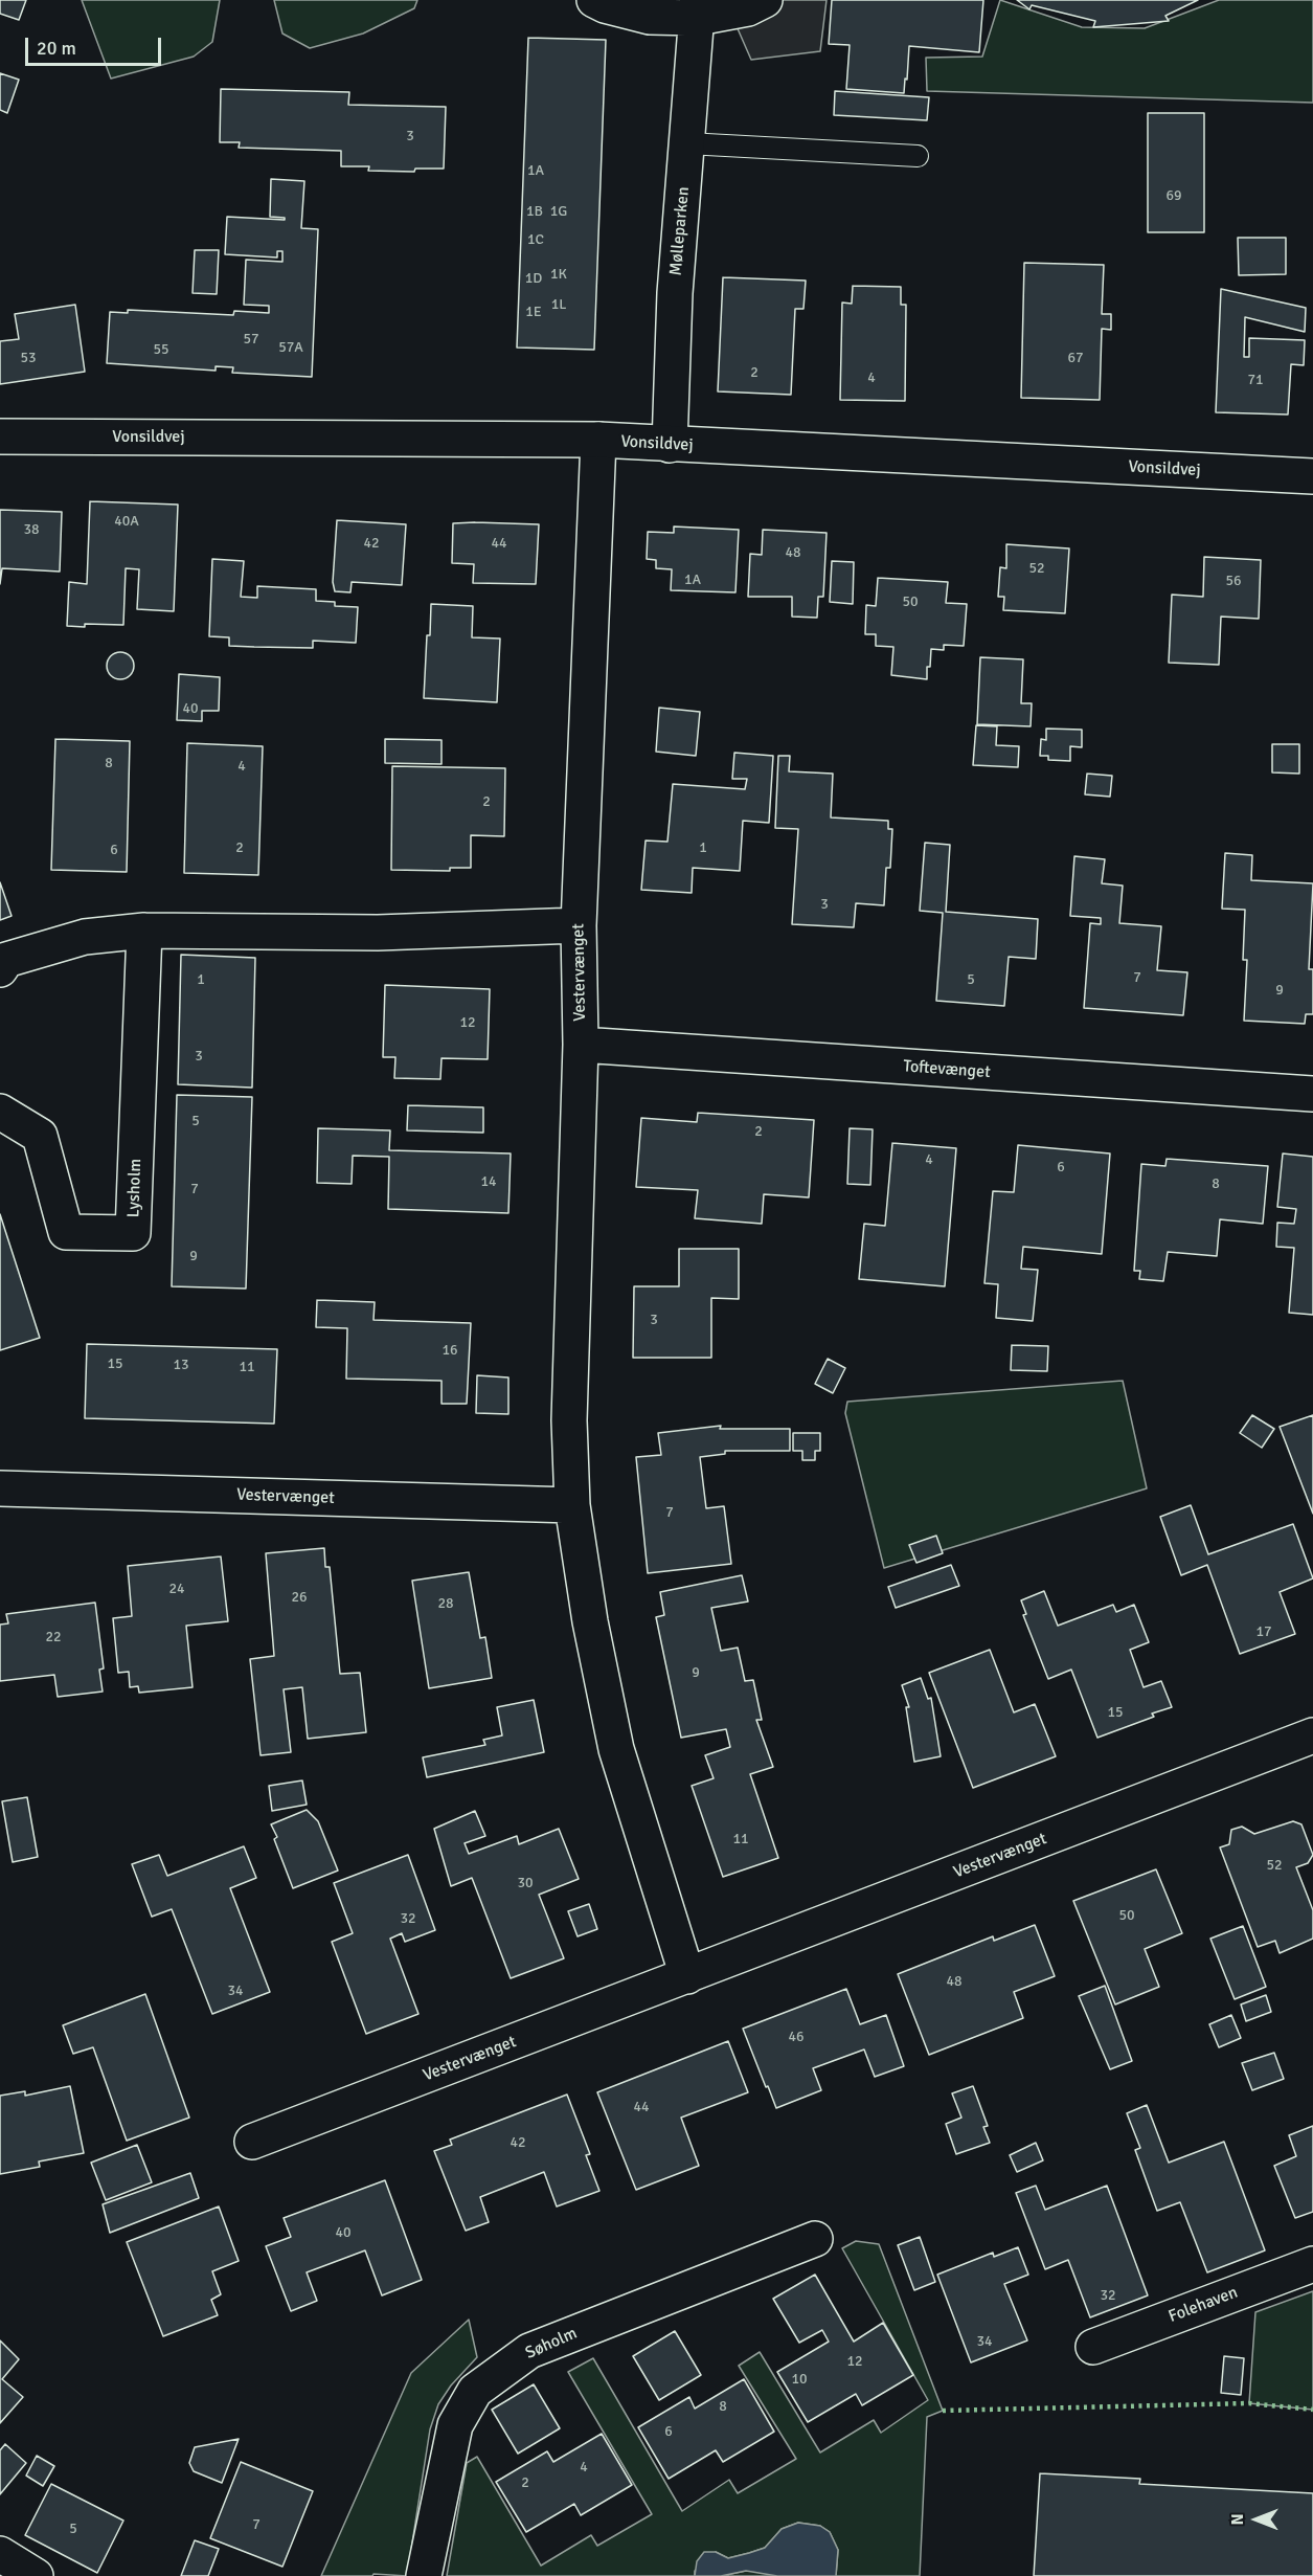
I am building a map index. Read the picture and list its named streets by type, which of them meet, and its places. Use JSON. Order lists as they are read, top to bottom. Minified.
{"streets":{"street":["Mølleparken","Vonsildvej","Vestervænget","Toftevænget","Lysholm","Folehaven","Søholm"]},"crossings":[["Mølleparken","Vonsildvej"],["Vonsildvej","Vestervænget"],["Vestervænget","Toftevænget"]],"house_numbers":["3","1A","69","1B","1G","1C","1K","1D","1L","1E","57","57A","55","53","67","2","4","71","40A","38","42","44","48","52","1A","56","50","40","8","4","2","2","1","6","3","7","1","5","9","12","3","5","2","4","6","14","8","7","9","3","16","15","13","11","7","24","26","28","17","22","9","15","11","52","30","50","32","48","34","46","44","42","40","32","34","12","10","8","6","4","2","7","5"],"scale_bar":"20 m","north":"left"}
